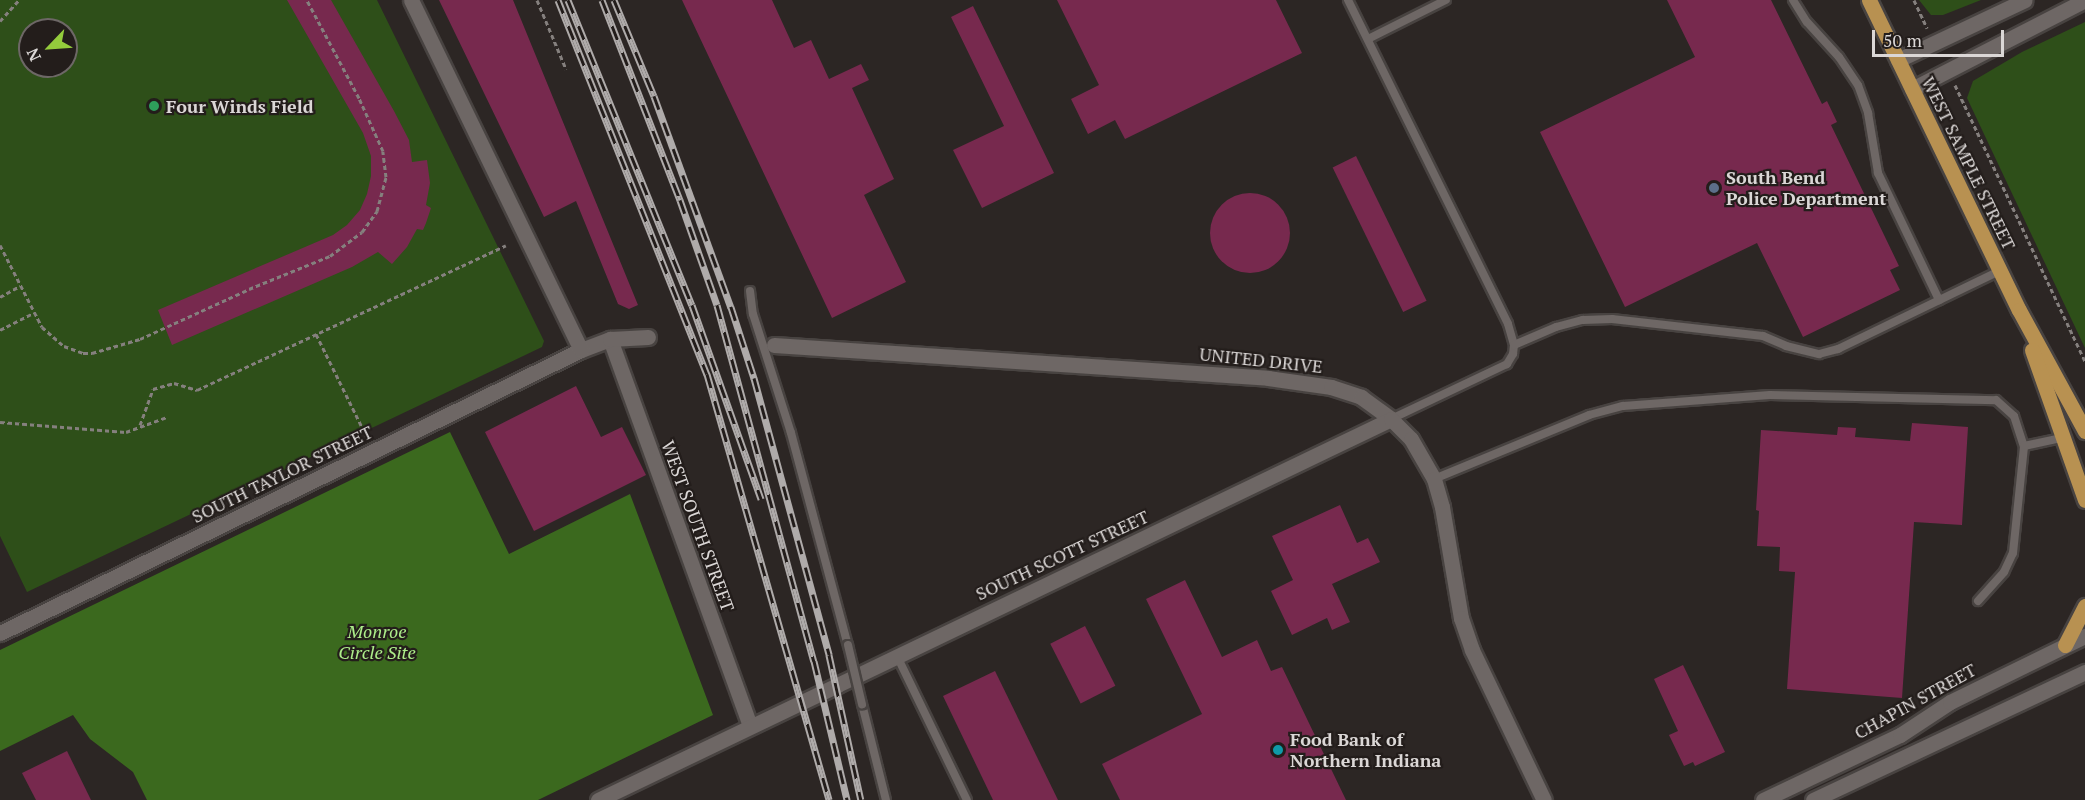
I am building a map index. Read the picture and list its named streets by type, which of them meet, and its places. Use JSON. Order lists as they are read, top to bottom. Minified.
{"streets":{"main road":["WEST SAMPLE STREET"],"street":["UNITED DRIVE","SOUTH TAYLOR STREET","WEST SOUTH STREET","SOUTH SCOTT STREET","CHAPIN STREET"]},"crossings":[["UNITED DRIVE","SOUTH SCOTT STREET"],["WEST SOUTH STREET","SOUTH SCOTT STREET"]],"parks":["Monroe Circle Site"],"places":["Four Winds Field","South Bend Police Department","Food Bank of Northern Indiana"],"scale_bar":"50 m","north":"bottom left"}
